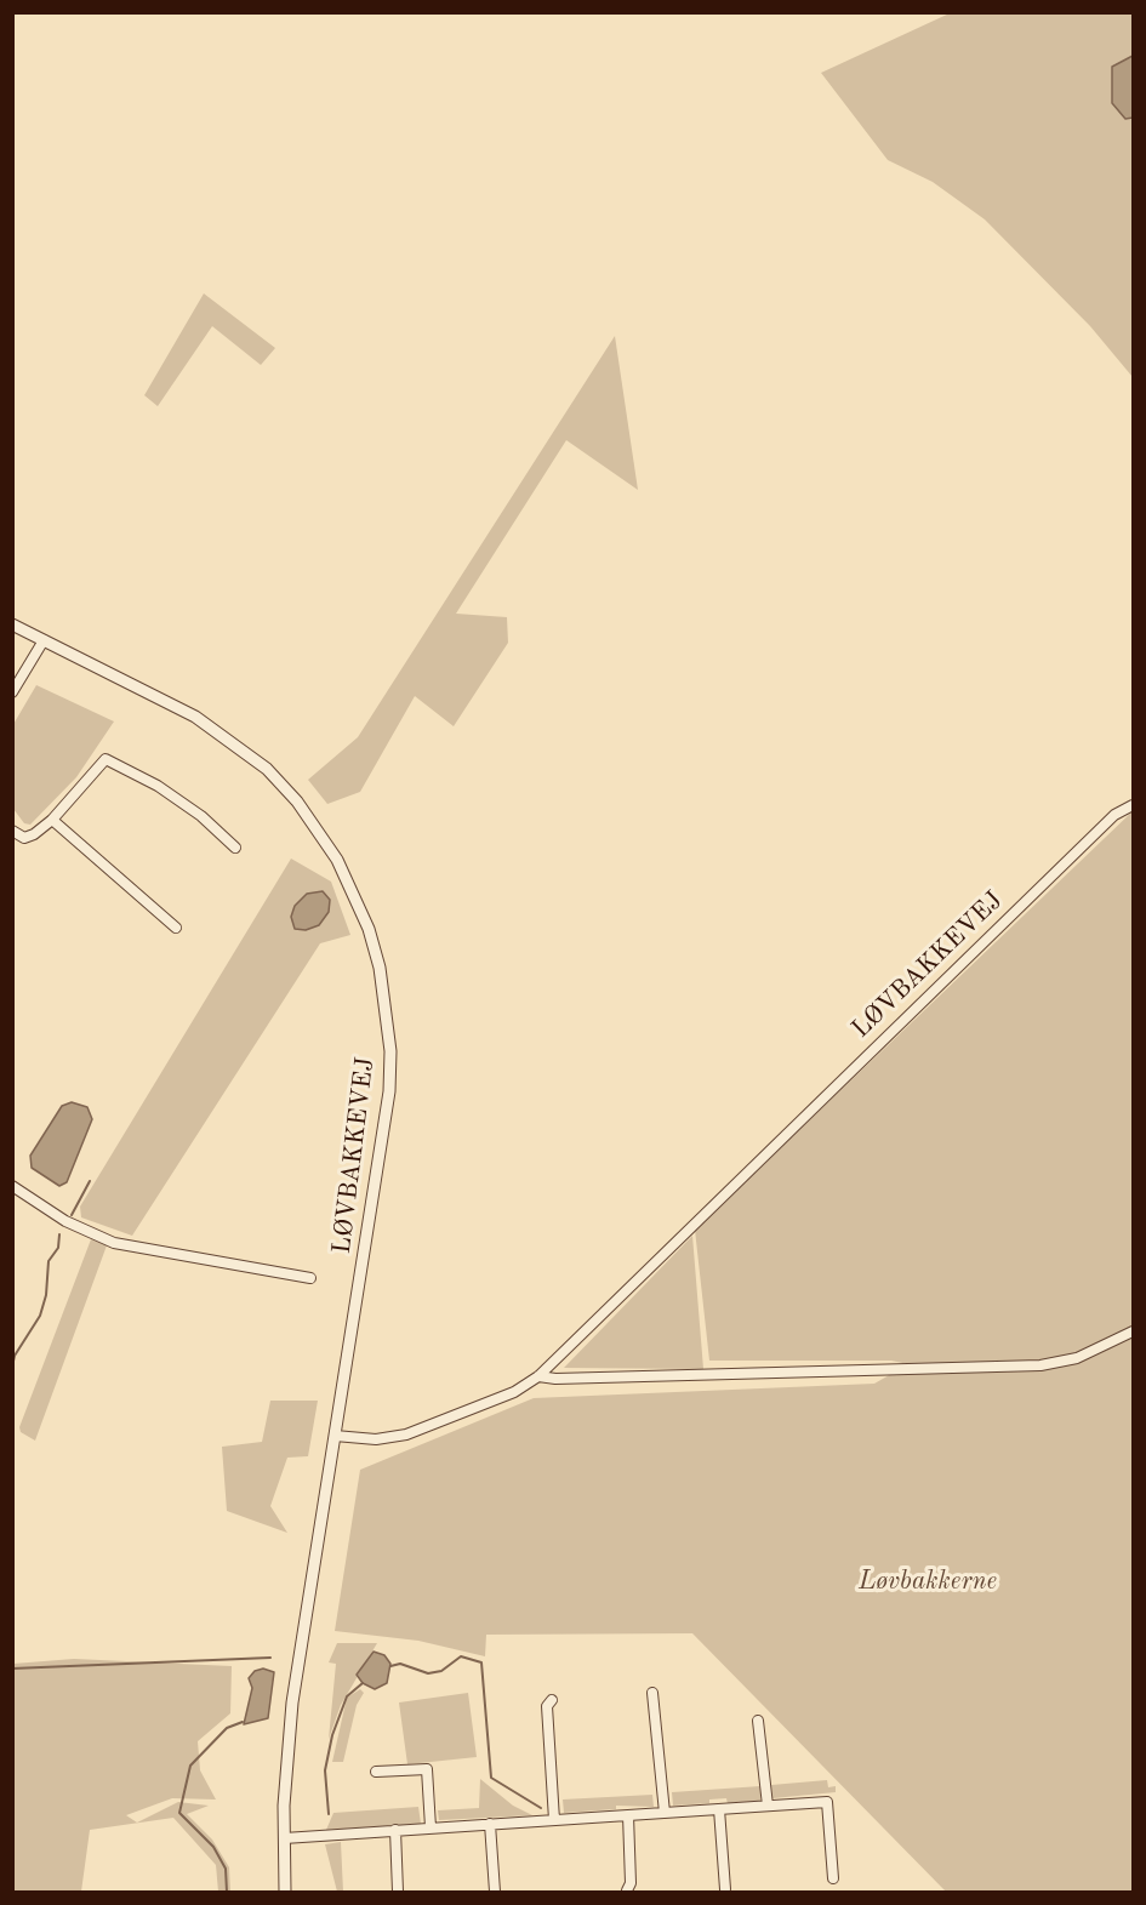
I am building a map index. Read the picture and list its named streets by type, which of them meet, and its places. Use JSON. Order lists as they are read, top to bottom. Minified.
{"streets":{"street":["LØVBAKKEVEJ"]},"parks":["Løvbakkerne"]}
